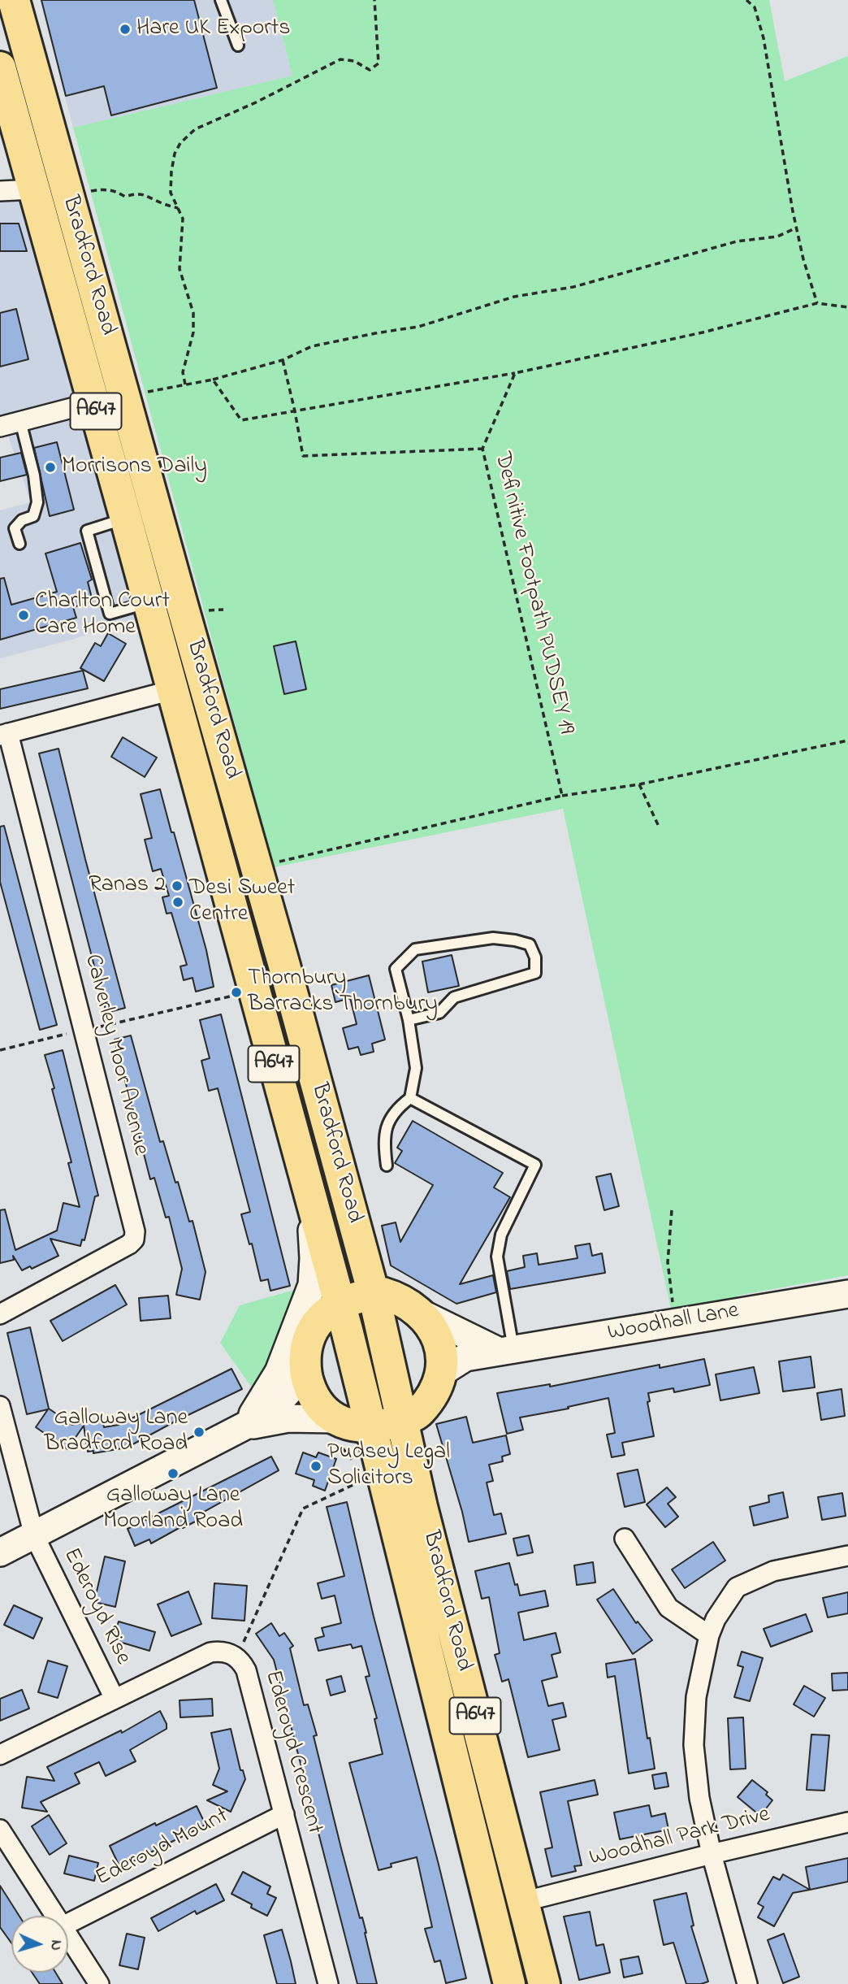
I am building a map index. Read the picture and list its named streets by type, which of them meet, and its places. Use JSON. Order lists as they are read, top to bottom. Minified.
{"streets":{"highway":["Bradford Road","A647"],"main road":["Woodhall Lane"],"street":["Calverley Moor Avenue","Ederoyd Rise","Ederoyd Crescent","Woodhall Park Drive","Ederoyd Mount"],"path":["Definitive Footpath PUDSEY 19"]},"crossings":[["Bradford Road","Woodhall Park Drive"],["Ederoyd Rise","Ederoyd Crescent"],["Ederoyd Crescent","Ederoyd Mount"]],"places":["Hare UK Exports","Morrisons Daily","Charlton Court Care Home","Ranas 2","Desi Sweet Centre","Thornbury Barracks Thornbury","Galloway Lane Bradford Road","Pudsey Legal Solicitors","Galloway Lane Moorland Road"],"north":"right"}
